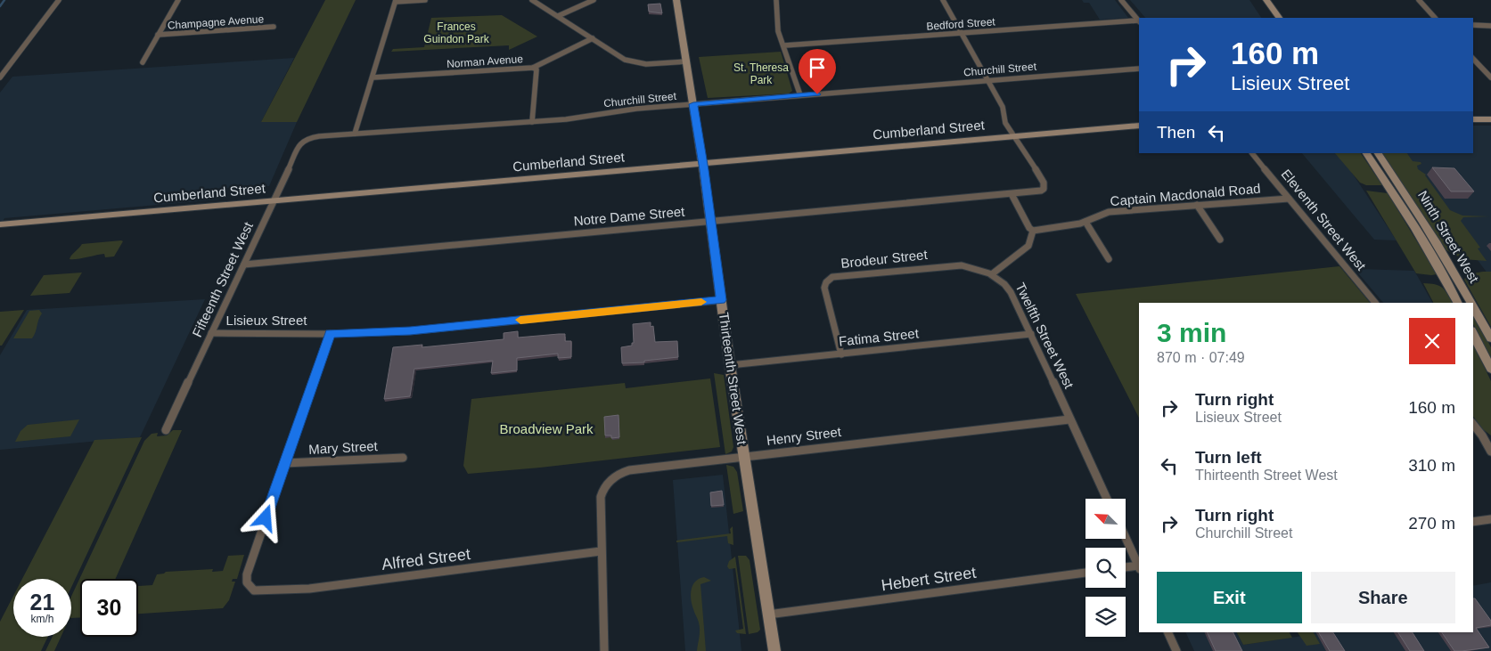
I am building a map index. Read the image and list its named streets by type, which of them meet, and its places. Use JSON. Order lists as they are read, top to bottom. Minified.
{"streets":{"street":["Champagne Avenue","Bedford Street","Norman Avenue","Churchill Street","Cumberland Street","Captain Macdonald Road","Notre Dame Street","Eleventh Street West","Ninth Street West","Brodeur Street","Fifteenth Street West","Lisieux Street","Twelfth Street West","Fatima Street","Thirteenth Street West","Henry Street","Mary Street","Alfred Street","Hebert Street"]},"crossings":[["Churchill Street","Fifteenth Street West"],["Churchill Street","Thirteenth Street West"],["Cumberland Street","Notre Dame Street"],["Cumberland Street","Fifteenth Street West"],["Cumberland Street","Thirteenth Street West"],["Captain Macdonald Road","Eleventh Street West"],["Notre Dame Street","Fifteenth Street West"],["Notre Dame Street","Thirteenth Street West"],["Brodeur Street","Twelfth Street West"],["Brodeur Street","Fatima Street"],["Fifteenth Street West","Lisieux Street"],["Lisieux Street","Thirteenth Street West"],["Twelfth Street West","Fatima Street"],["Twelfth Street West","Henry Street"],["Fatima Street","Thirteenth Street West"],["Thirteenth Street West","Henry Street"],["Thirteenth Street West","Hebert Street"],["Henry Street","Alfred Street"],["Mary Street","Alfred Street"]],"parks":["Frances Guindon Park","St. Theresa Park","Broadview Park"],"north":"top left","page":{"turn":["160 m","Lisieux Street"],"then":"Then","heading":["3 min","870 m · 07:49"],"list":[{"name":"Turn right","note":"Lisieux Street","value":"160 m"},{"name":"Turn left","note":"Thirteenth Street West","value":"310 m"},{"name":"Turn right","note":"Churchill Street","value":"270 m"}],"buttons":["Exit","Share"],"speed":"21 km/h","limit":"30"}}
